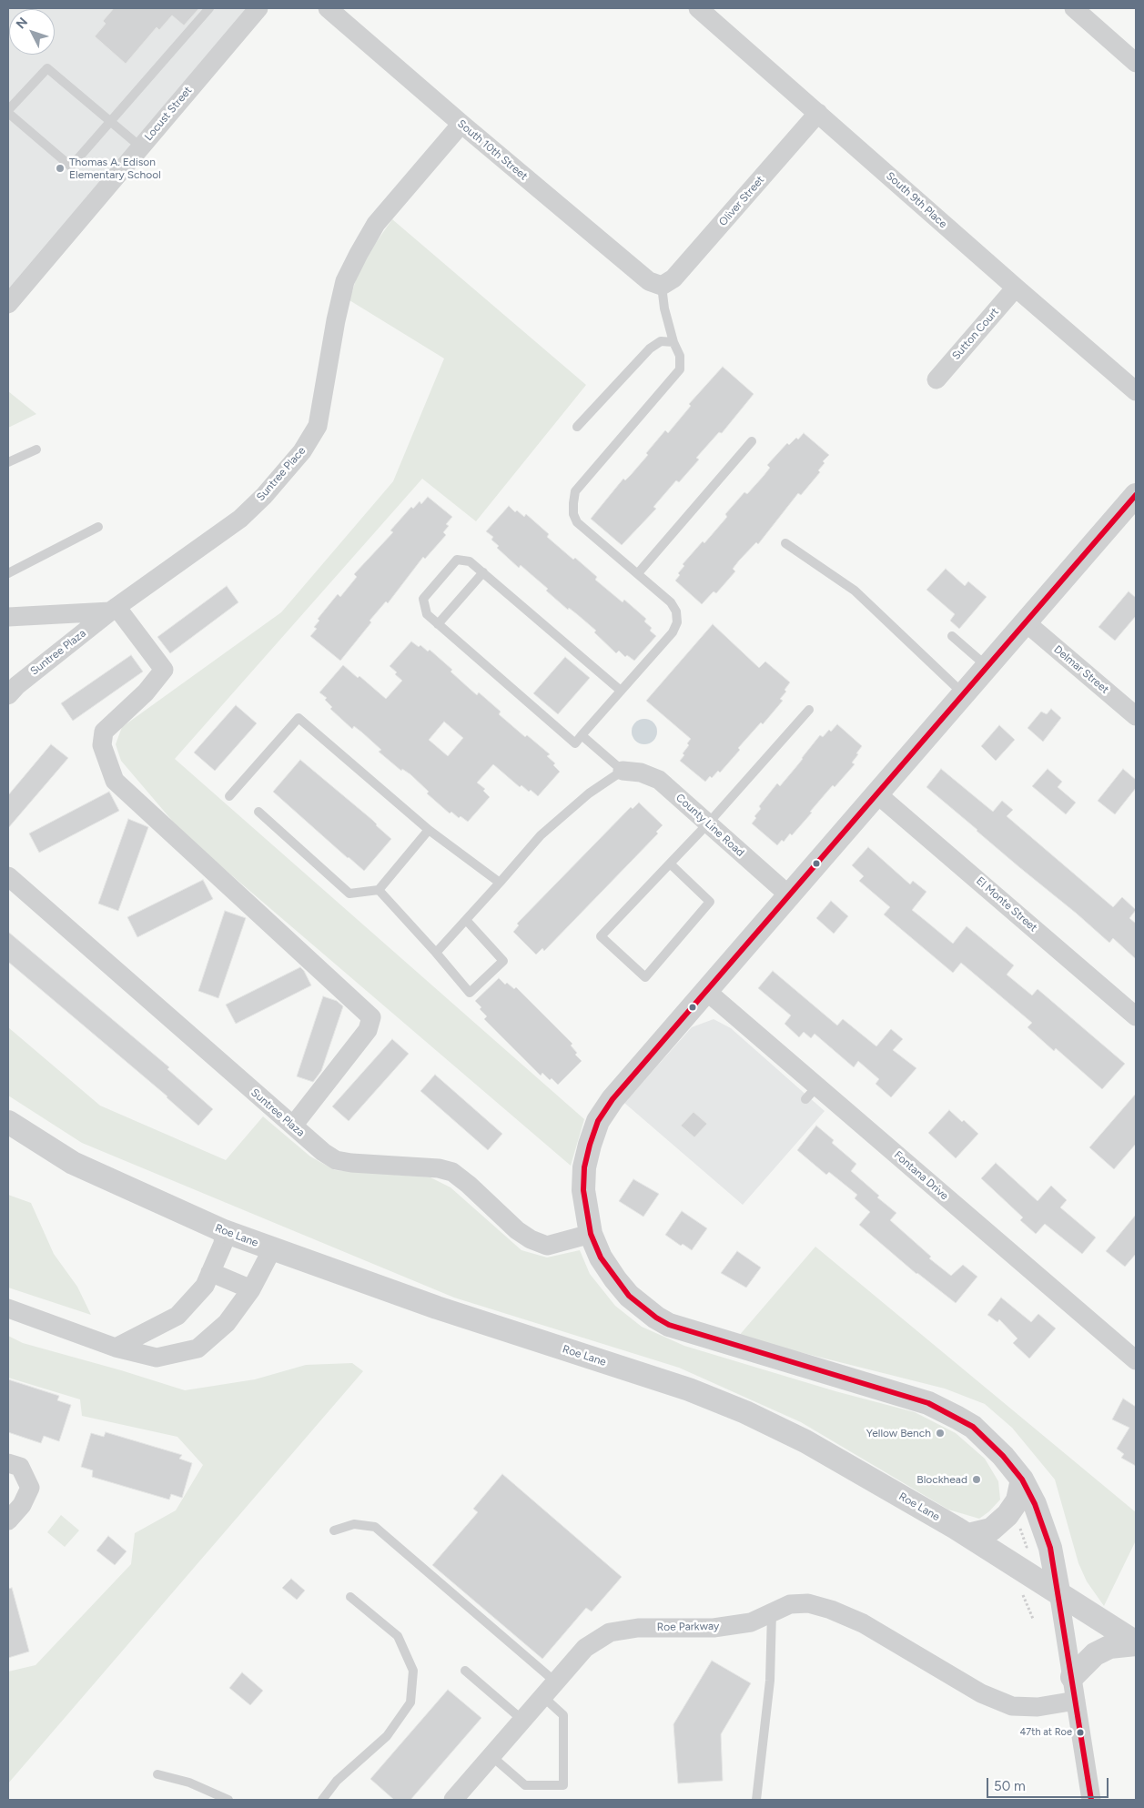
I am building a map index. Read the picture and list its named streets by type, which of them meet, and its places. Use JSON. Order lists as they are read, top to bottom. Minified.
{"streets":{"street":["Locust Street","South 10th Street","South 9th Place","Oliver Street","Sutton Court","Suntree Place","Suntree Plaza","Delmar Street","County Line Road","El Monte Street","Fontana Drive","Roe Lane","Roe Parkway"]},"crossings":[["South 10th Street","Oliver Street"],["South 10th Street","Suntree Place"],["South 9th Place","Oliver Street"],["South 9th Place","Sutton Court"],["Suntree Place","Suntree Plaza"]],"places":["Thomas A. Edison Elementary School","Yellow Bench","Blockhead","47th at Roe"],"scale_bar":"50 m","north":"top left"}
